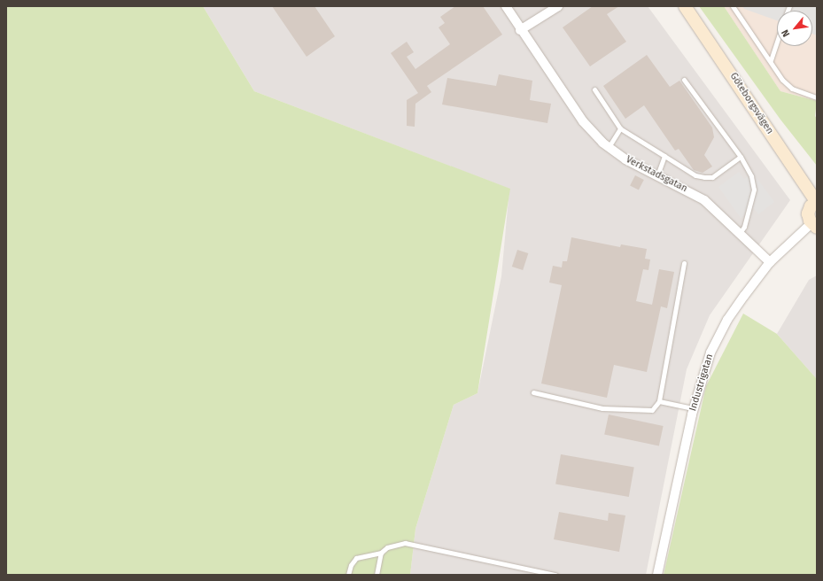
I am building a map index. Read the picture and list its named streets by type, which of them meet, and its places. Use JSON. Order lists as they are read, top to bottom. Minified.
{"streets":{"street":["Göteborgsvägen","Verkstadsgatan","Industrigatan"]},"crossings":[["Verkstadsgatan","Industrigatan"]],"north":"bottom left"}
